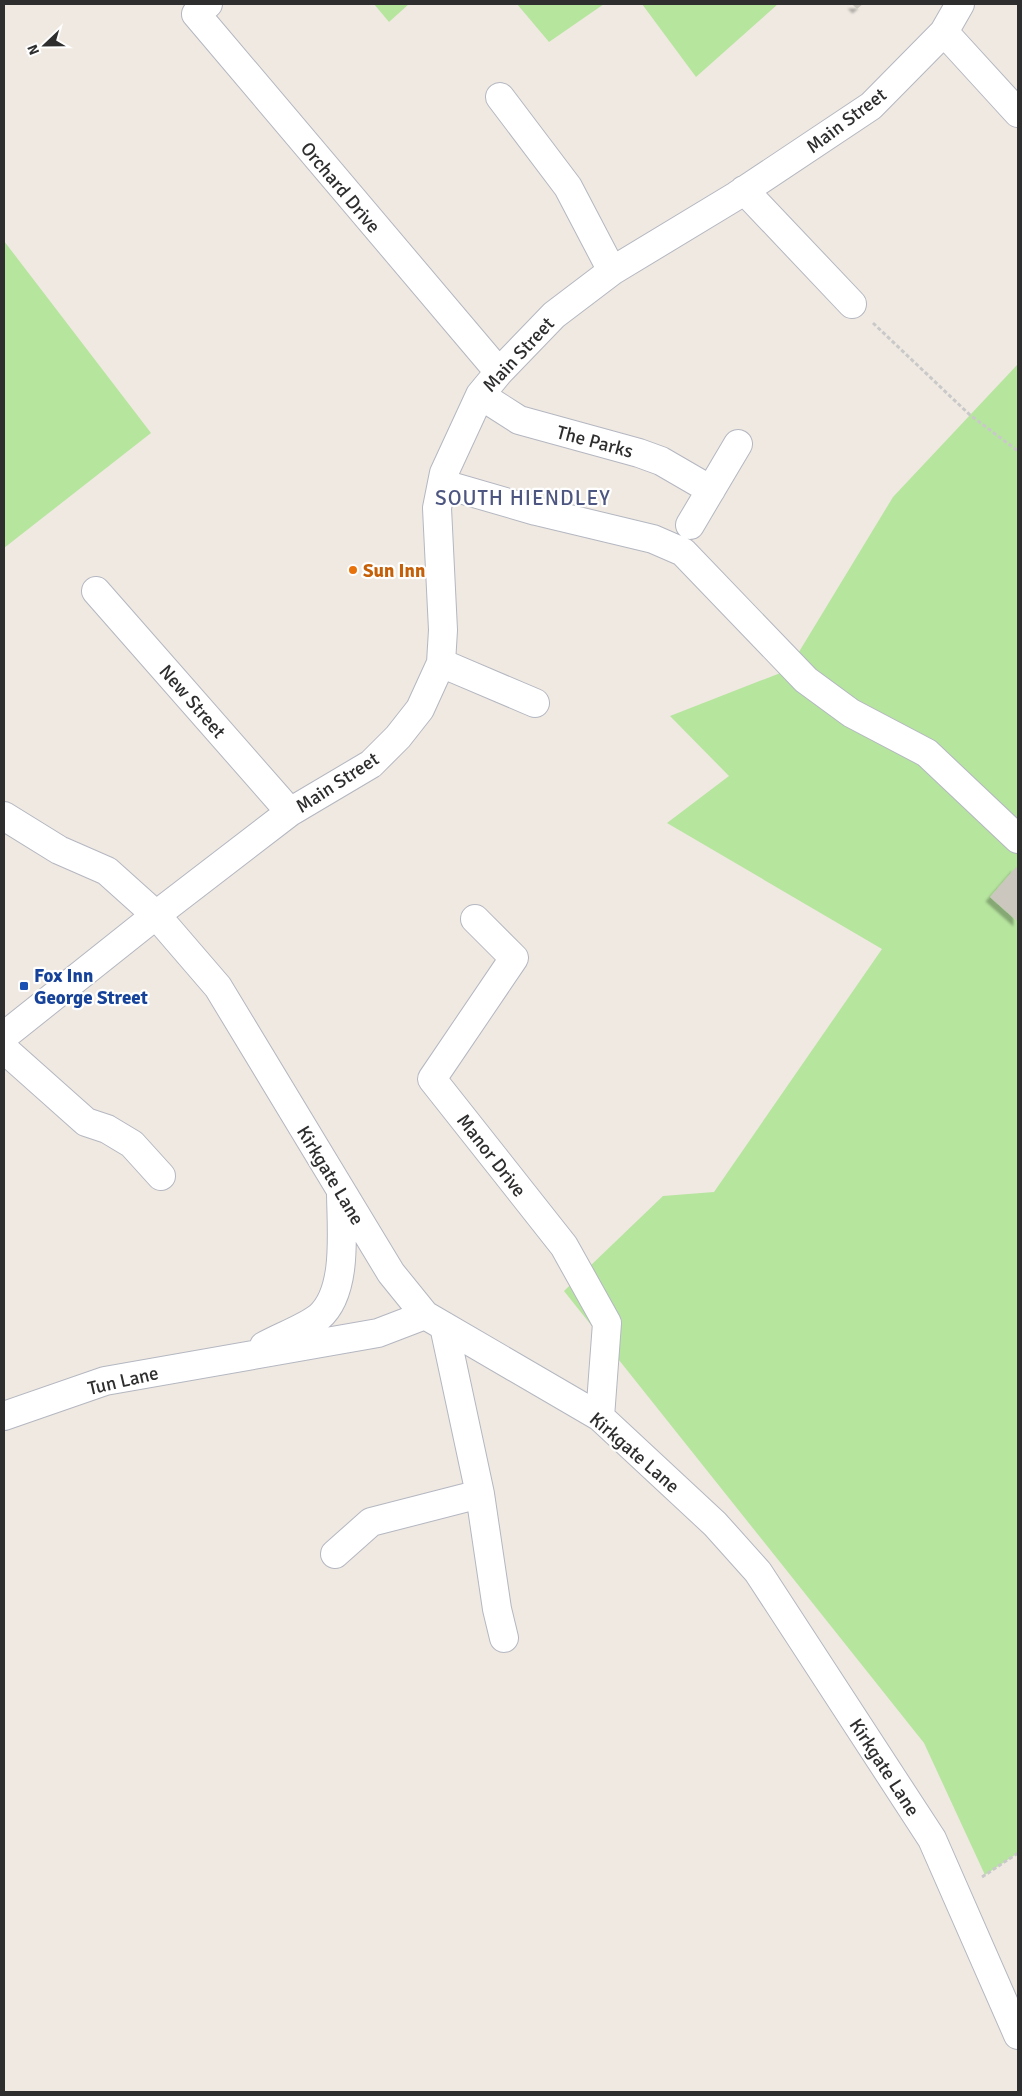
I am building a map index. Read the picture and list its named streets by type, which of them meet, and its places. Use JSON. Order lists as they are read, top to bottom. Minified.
{"streets":{"street":["Main Street","Orchard Drive","The Parks","New Street","Manor Drive","Kirkgate Lane","Tun Lane"]},"crossings":[["Main Street","Orchard Drive"],["Main Street","The Parks"],["Main Street","New Street"],["Main Street","Kirkgate Lane"],["Manor Drive","Kirkgate Lane"],["Kirkgate Lane","Tun Lane"]],"districts":["SOUTH HIENDLEY"],"places":{"other":["Sun Inn"],"transit":["Fox Inn George Street"]},"north":"left"}
